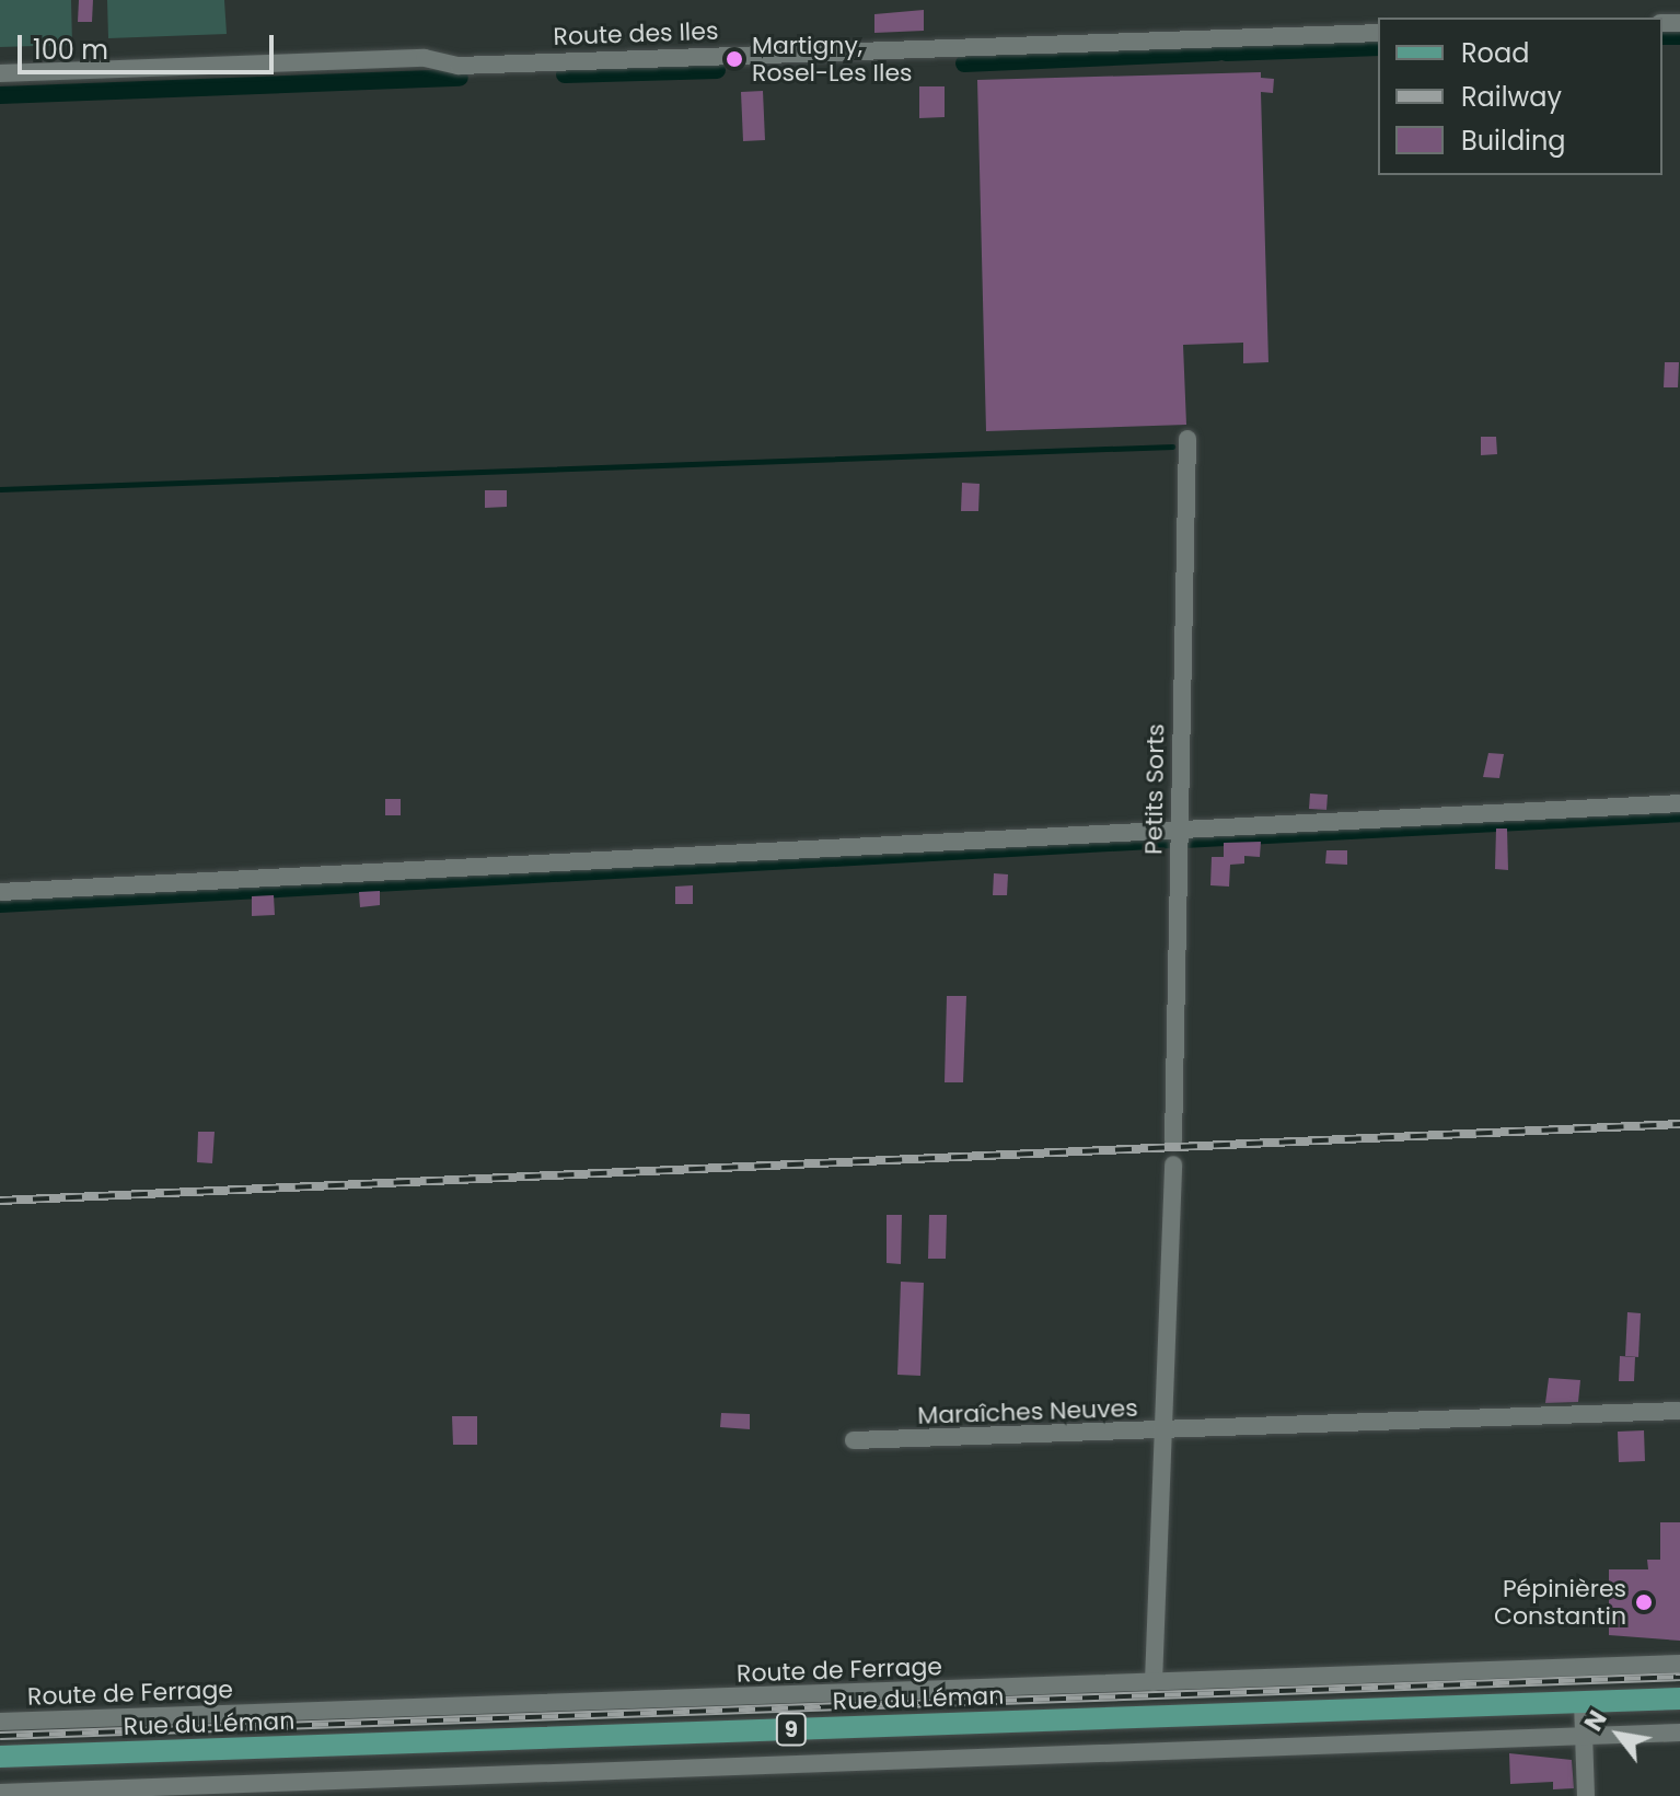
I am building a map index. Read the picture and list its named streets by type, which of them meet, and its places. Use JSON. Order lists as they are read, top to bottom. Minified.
{"streets":{"main road":["Rue du Léman","9"],"street":["Route des Iles","Petits Sorts","Maraîches Neuves","Route de Ferrage"]},"crossings":[["Maraîches Neuves","Route de Ferrage"]],"places":["Martigny, Rosel-Les Iles","Pépinières Constantin"],"legend":["Road","Railway","Building"],"scale_bar":"100 m","north":"top left"}
